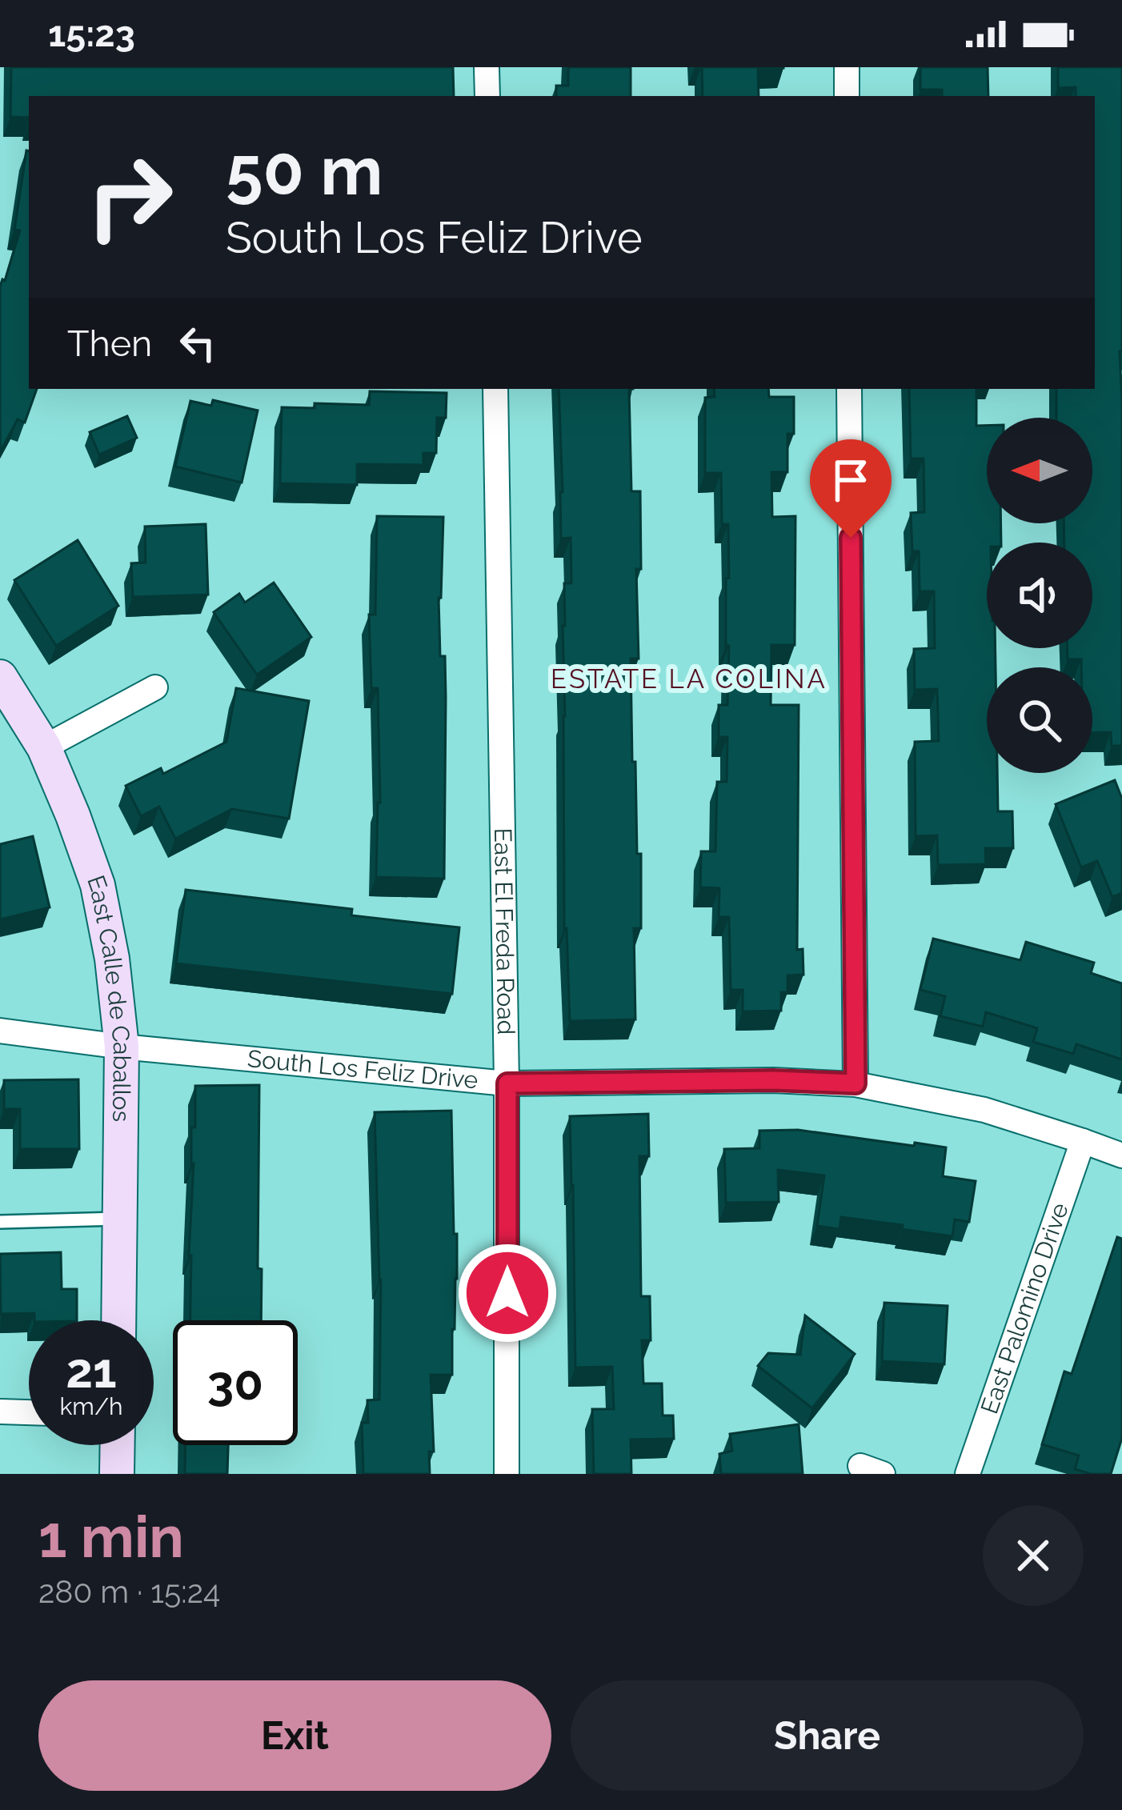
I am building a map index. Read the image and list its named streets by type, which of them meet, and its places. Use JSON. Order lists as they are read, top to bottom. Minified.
{"streets":{"street":["East El Freda Road","East Calle de Caballos","South Los Feliz Drive","East Palomino Drive"]},"crossings":[["East El Freda Road","South Los Feliz Drive"],["East Calle de Caballos","South Los Feliz Drive"],["South Los Feliz Drive","East Palomino Drive"]],"districts":["ESTATE LA COLINA"],"north":"left","page":{"status":"15:23","turn":["50 m","South Los Feliz Drive"],"then":"Then","speed":"21 km/h","limit":"30","heading":["1 min","280 m · 15:24"],"buttons":["Exit","Share"]}}
